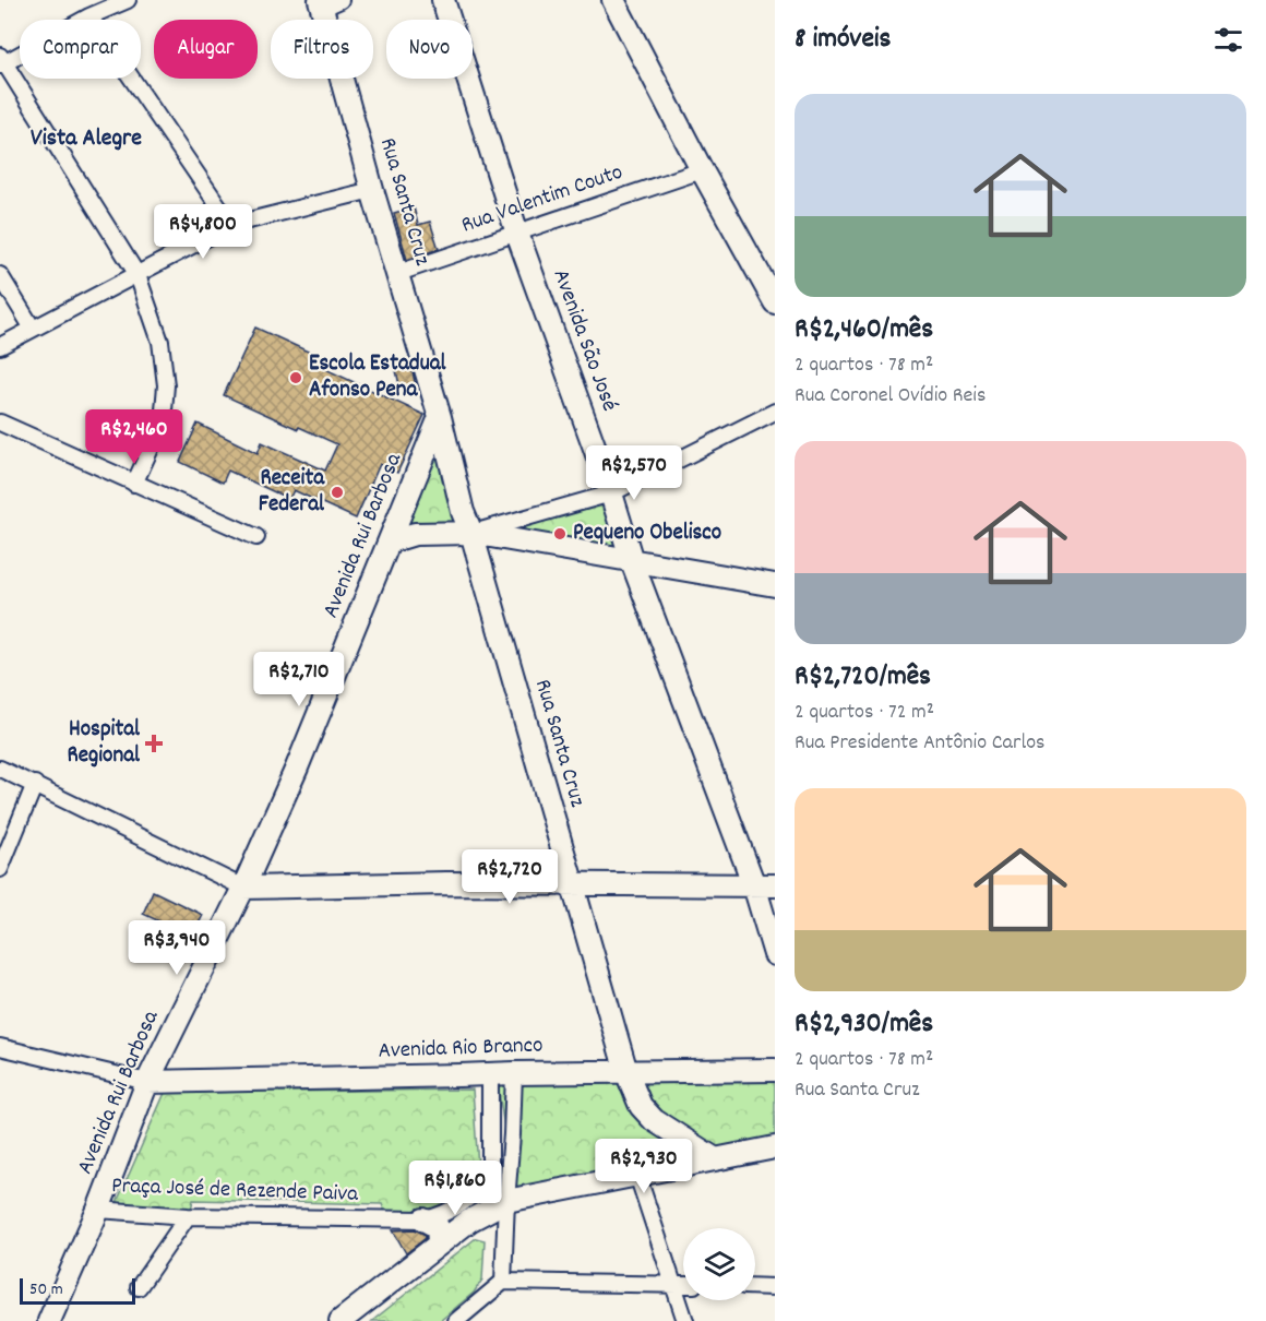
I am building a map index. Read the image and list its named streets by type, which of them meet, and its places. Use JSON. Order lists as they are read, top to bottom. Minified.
{"streets":{"main road":["Rua Santa Cruz","Avenida São José","Avenida Rui Barbosa","Avenida Rio Branco"],"street":["Rua Valentim Couto","Praça José de Rezende Paiva"]},"crossings":[["Rua Valentim Couto","Rua Santa Cruz"],["Rua Valentim Couto","Avenida São José"],["Rua Santa Cruz","Avenida Rui Barbosa"],["Rua Santa Cruz","Avenida Rio Branco"],["Avenida Rui Barbosa","Avenida Rio Branco"],["Avenida Rui Barbosa","Praça José de Rezende Paiva"],["Avenida Rio Branco","Praça José de Rezende Paiva"]],"districts":["Vista Alegre"],"places":{"other":["Escola Estadual Afonso Pena","Receita Federal","Pequeno Obelisco"],"health":["Hospital Regional"]},"scale_bar":"50 m","page":{"heading":"8 imóveis","chip":["Comprar","Alugar","Filtros","Novo"],"list":[{"name":"R$2,460/mês","note":"2 quartos · 78 m² · Rua Coronel Ovídio Reis"},{"name":"R$2,720/mês","note":"2 quartos · 72 m² · Rua Presidente Antônio Carlos"},{"name":"R$2,930/mês","note":"2 quartos · 78 m² · Rua Santa Cruz"}],"price":["R$4,800","R$2,460","R$2,570","R$2,710","R$2,720","R$3,940","R$2,930","R$1,860"],"scale":"50 m"}}
